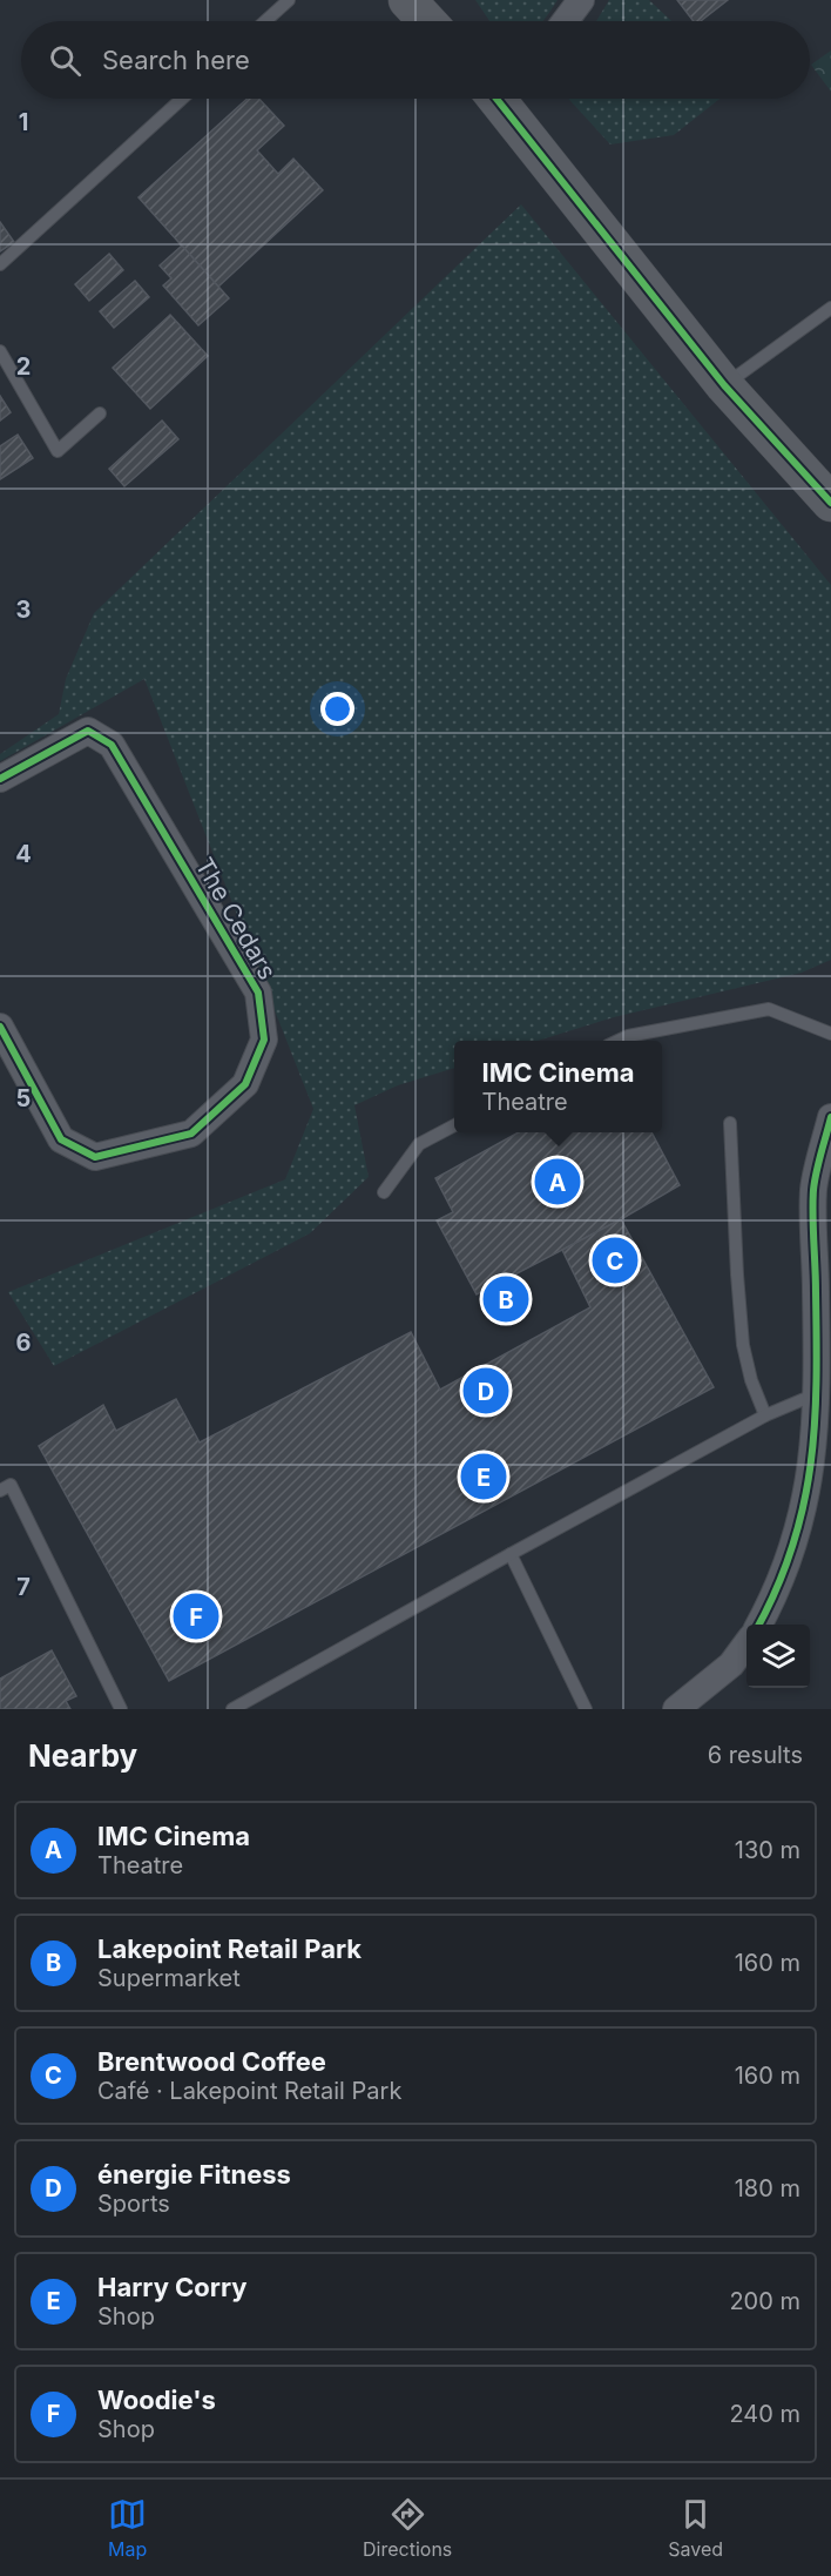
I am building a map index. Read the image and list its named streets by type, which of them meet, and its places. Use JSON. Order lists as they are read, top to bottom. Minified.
{"streets":{"street":["The Cedars"]},"page":{"search":"Search here","popup":["IMC Cinema","Theatre"],"pins":["A","C","B","D","E","F"],"heading":["Nearby","6 results"],"list":[{"mark":"A","name":"IMC Cinema","note":"Theatre","value":"130 m"},{"mark":"B","name":"Lakepoint Retail Park","note":"Supermarket","value":"160 m"},{"mark":"C","name":"Brentwood Coffee","note":"Café · Lakepoint Retail Park","value":"160 m"},{"mark":"D","name":"énergie Fitness","note":"Sports","value":"180 m"},{"mark":"E","name":"Harry Corry","note":"Shop","value":"200 m"},{"mark":"F","name":"Woodie's","note":"Shop","value":"240 m"}],"nav":["Map","Directions","Saved"]},"grid":{"rows":["1","2","3","4","5","6","7"]}}
